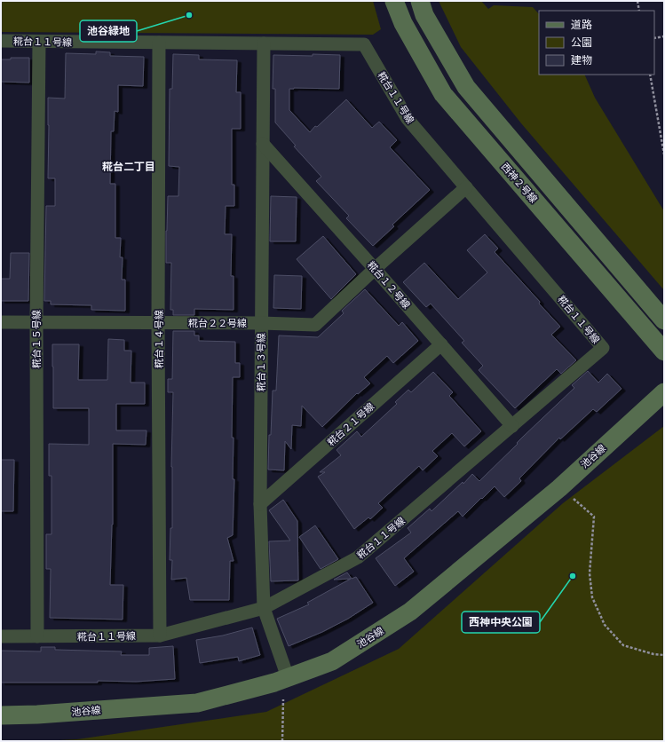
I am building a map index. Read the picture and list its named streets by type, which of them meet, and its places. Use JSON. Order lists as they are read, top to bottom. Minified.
{"streets":{"street":["糀台１１号線","西神２号線","糀台１２号線","糀台２２号線","糀台１５号線","糀台１４号線","糀台１３号線","糀台２１号線","池谷線"]},"crossings":[["糀台１１号線","糀台１２号線"],["糀台１１号線","糀台２２号線"],["糀台１１号線","糀台１５号線"],["糀台１１号線","糀台１４号線"],["糀台１１号線","糀台１３号線"],["糀台１２号線","糀台２２号線"],["糀台１２号線","糀台１３号線"],["糀台１２号線","糀台２１号線"],["糀台２２号線","糀台１５号線"],["糀台２２号線","糀台１４号線"],["糀台２２号線","糀台１３号線"],["糀台１３号線","糀台２１号線"],["糀台１３号線","池谷線"]],"districts":["糀台二丁目"],"places":["池谷緑地","西神中央公園"],"legend":["道路","公園","建物"]}
